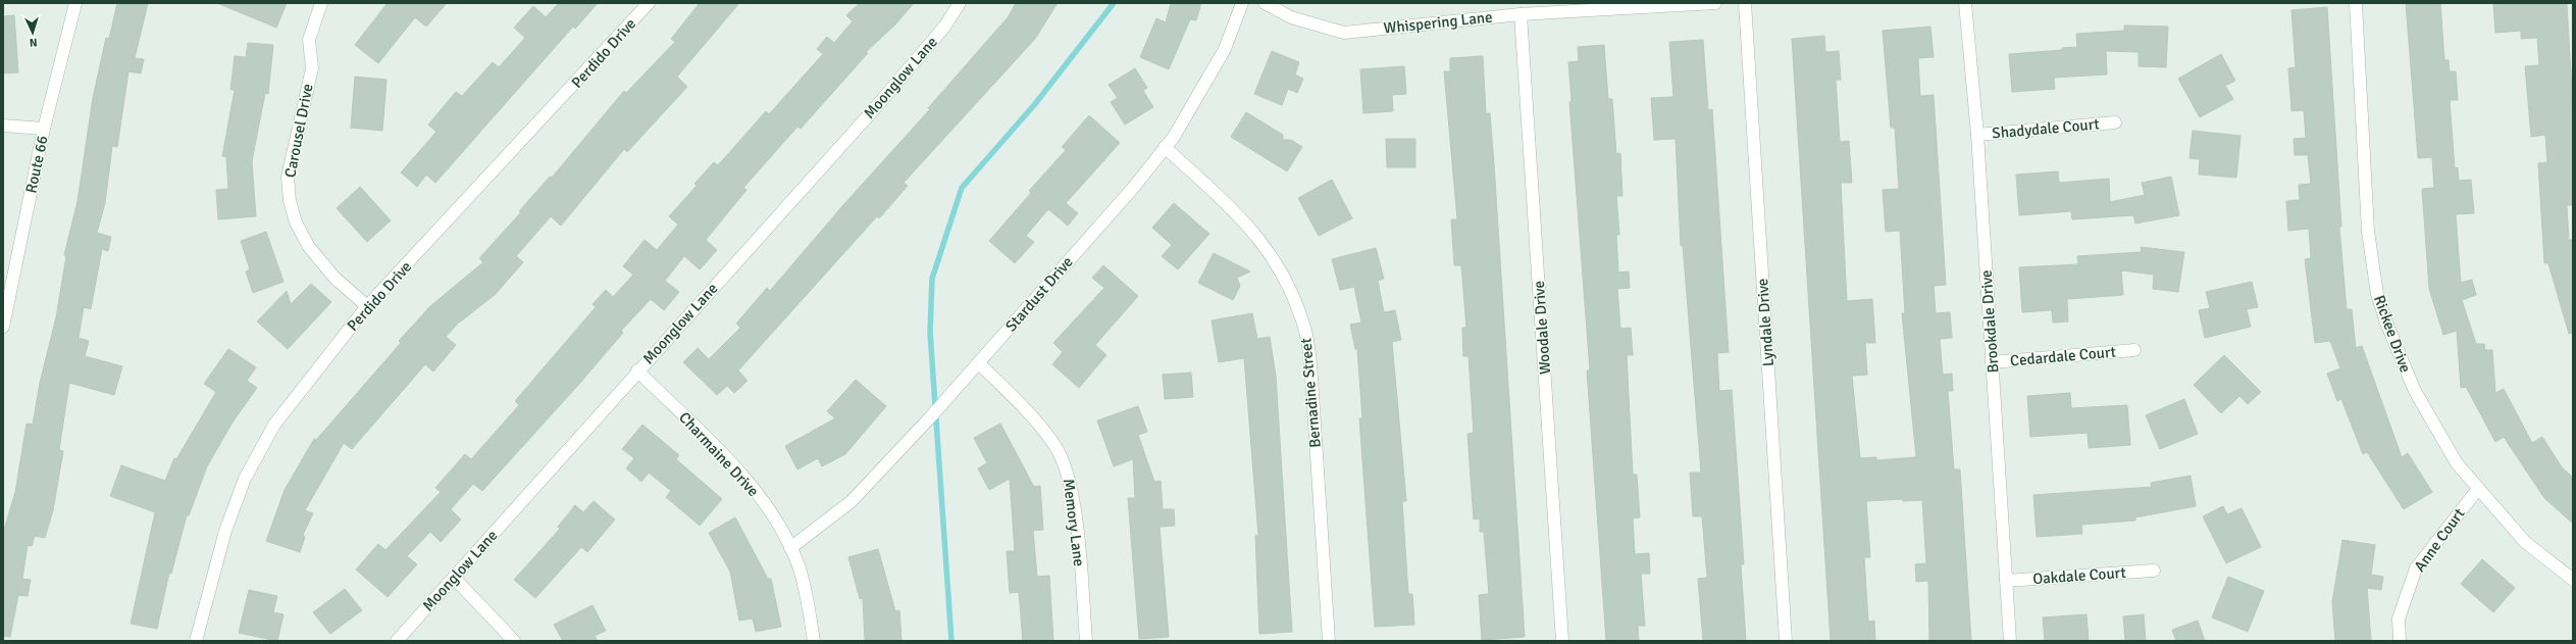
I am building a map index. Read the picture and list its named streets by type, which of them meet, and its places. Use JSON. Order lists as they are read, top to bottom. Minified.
{"streets":{"street":["Whispering Lane","Perdido Drive","Moonglow Lane","Shadydale Court","Carousel Drive","Route 66","Stardust Drive","Brookdale Drive","Lyndale Drive","Woodale Drive","Rickee Drive","Cedardale Court","Bernadine Street","Charmaine Drive","Memory Lane","Anne Court","Oakdale Court"]},"crossings":[["Whispering Lane","Woodale Drive"],["Perdido Drive","Carousel Drive"],["Moonglow Lane","Charmaine Drive"],["Shadydale Court","Brookdale Drive"],["Stardust Drive","Bernadine Street"],["Stardust Drive","Charmaine Drive"],["Stardust Drive","Memory Lane"],["Brookdale Drive","Cedardale Court"],["Brookdale Drive","Oakdale Court"],["Rickee Drive","Anne Court"]],"north":"bottom"}
